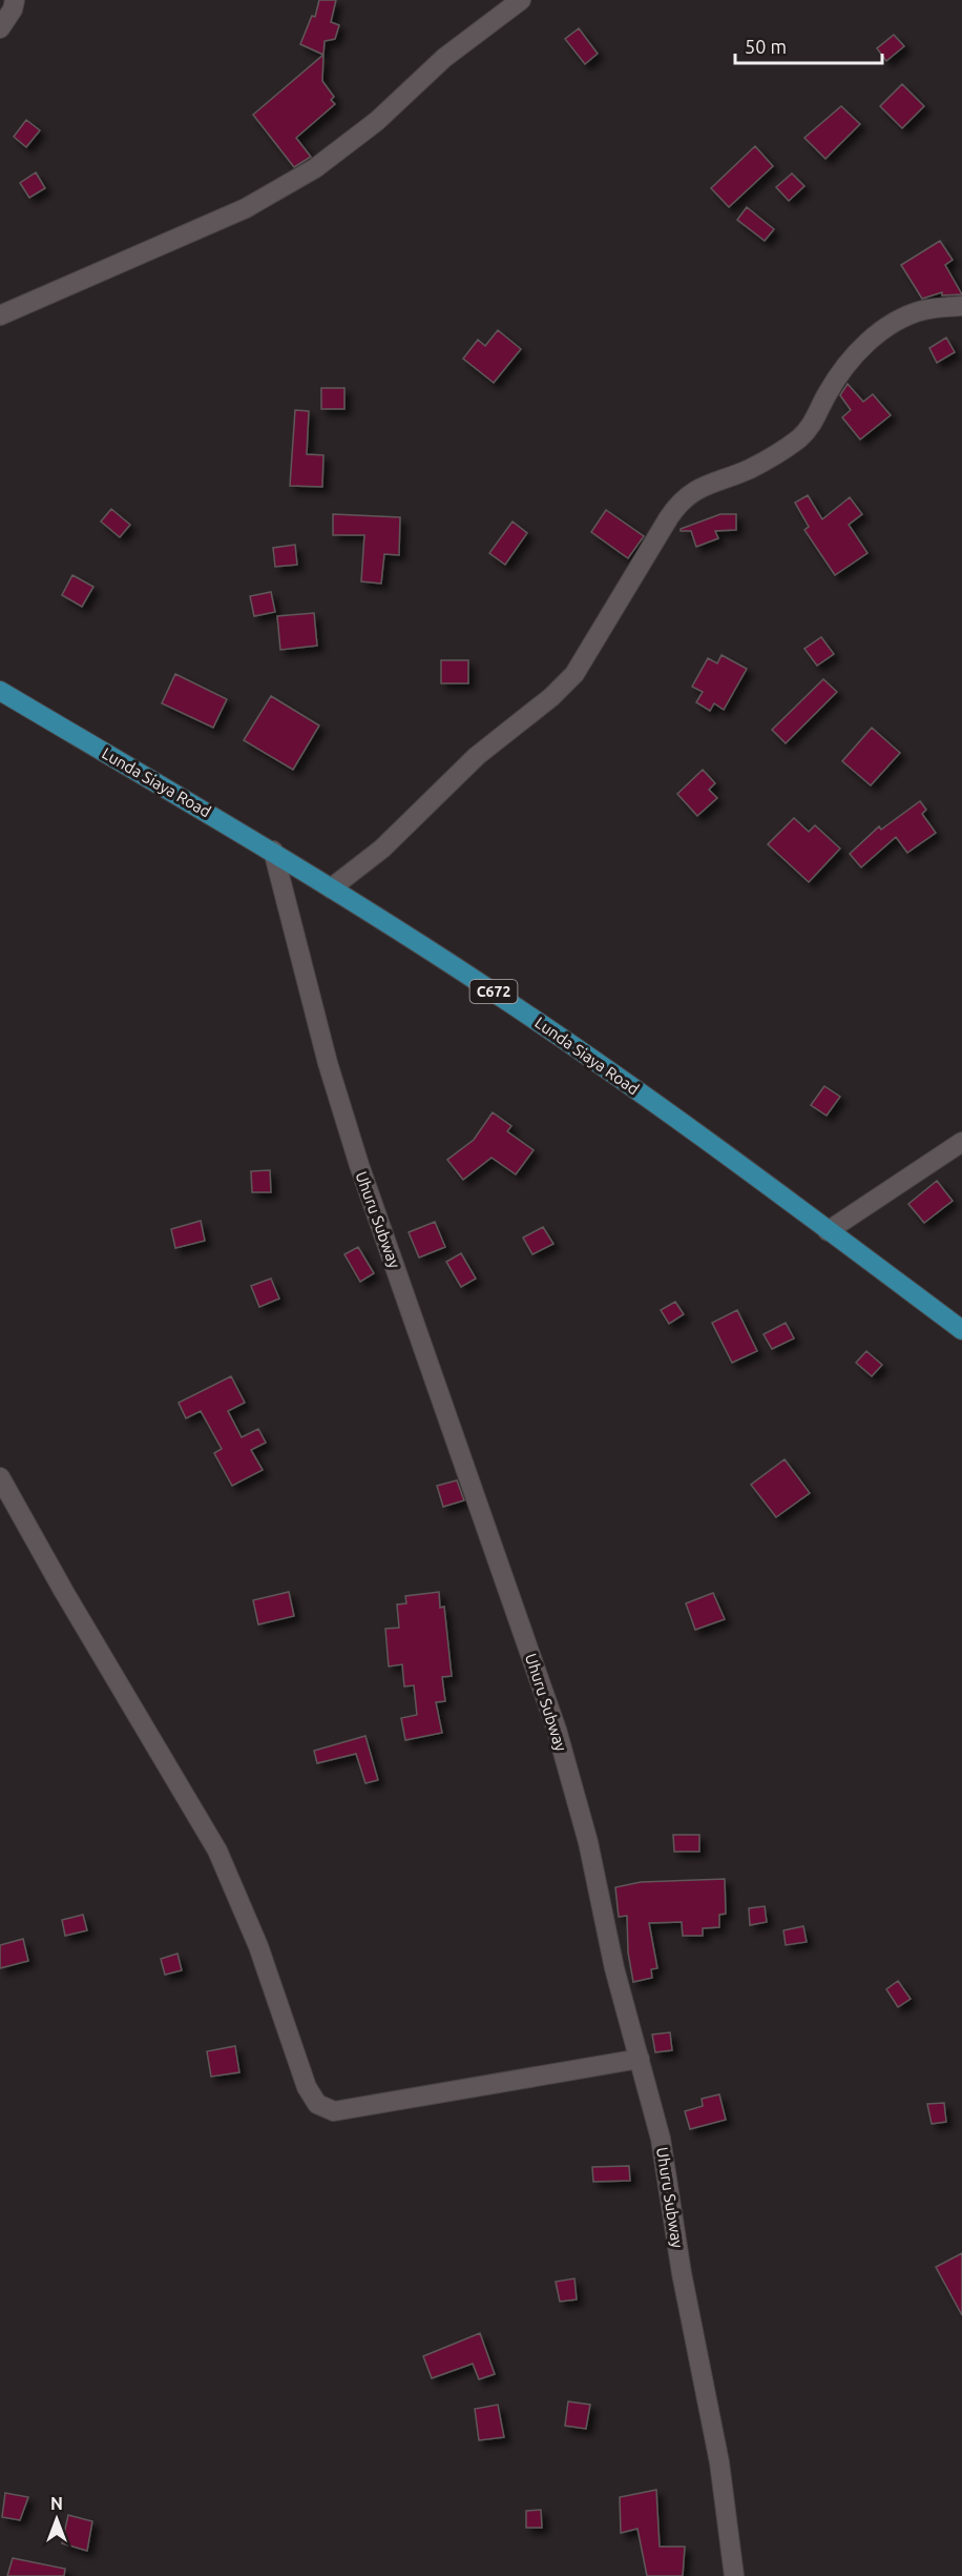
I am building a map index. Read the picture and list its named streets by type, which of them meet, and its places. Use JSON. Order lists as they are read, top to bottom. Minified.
{"streets":{"main road":["Lunda Siaya Road","C672"],"street":["Uhuru Subway"]},"crossings":[["Lunda Siaya Road","Uhuru Subway"]],"scale_bar":"50 m","north":"top"}
